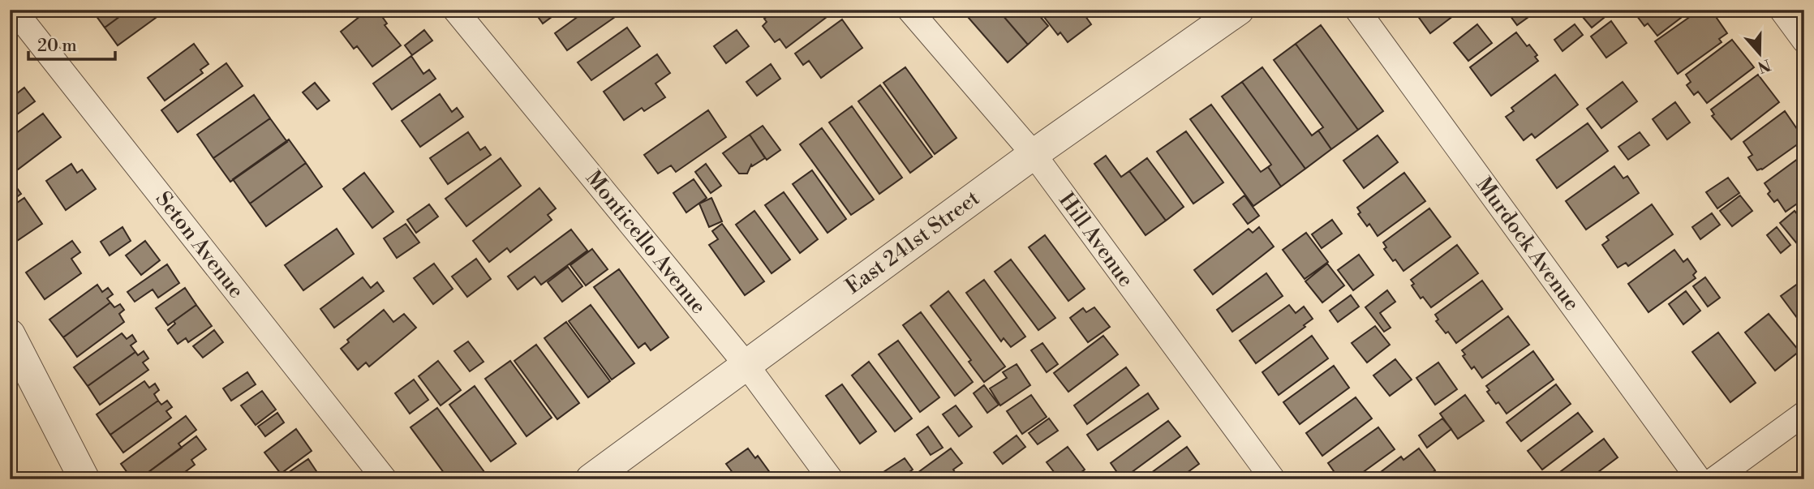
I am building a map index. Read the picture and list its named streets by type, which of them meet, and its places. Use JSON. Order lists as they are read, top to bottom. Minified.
{"streets":{"street":["Hill Avenue","Monticello Avenue","East 241st Street","Murdock Avenue","Seton Avenue"]},"crossings":[["Hill Avenue","East 241st Street"],["Monticello Avenue","East 241st Street"]],"scale_bar":"20 m","north":"bottom"}
